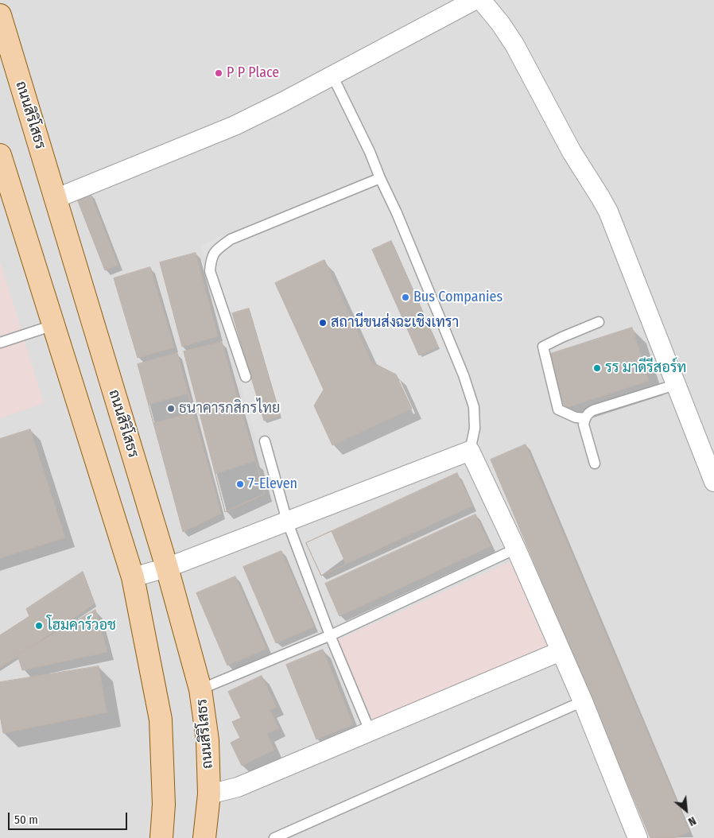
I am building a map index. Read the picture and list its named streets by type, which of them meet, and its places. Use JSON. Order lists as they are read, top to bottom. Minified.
{"streets":{"main road":["ถนนสิริโสธร"]},"places":["P P Place","Bus Companies","สถานีขนส่งฉะเชิงเทรา","รร มาดีรีสอร์ท","ธนาคารกสิกรไทย","7-Eleven","โฮมคาร์วอช"],"scale_bar":"50 m","north":"bottom right"}
